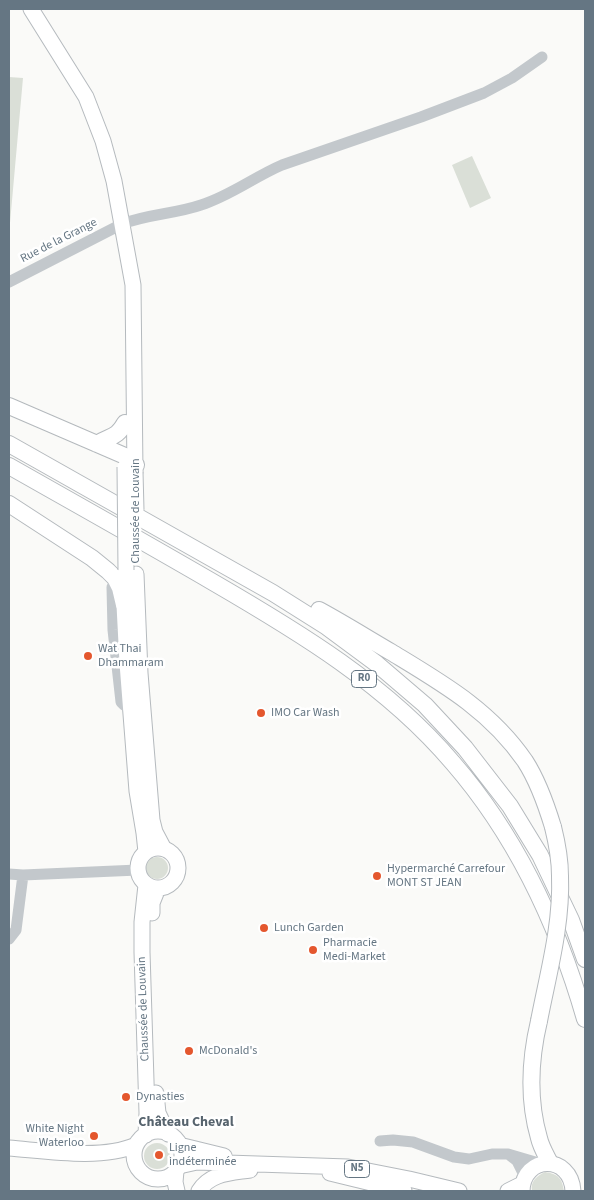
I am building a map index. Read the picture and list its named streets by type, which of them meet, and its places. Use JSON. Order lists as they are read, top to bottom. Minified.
{"streets":{"highway":["R0"],"main road":["Chaussée de Louvain","N5"],"street":["Rue de la Grange"]},"crossings":[["Rue de la Grange","Chaussée de Louvain"],["Chaussée de Louvain","N5"]],"districts":["Château Cheval"],"places":["Wat Thai Dhammaram","IMO Car Wash","Hypermarché Carrefour MONT ST JEAN","Lunch Garden","Pharmacie Medi-Market","McDonald's","Dynasties","White Night Waterloo","Ligne indéterminée"]}
